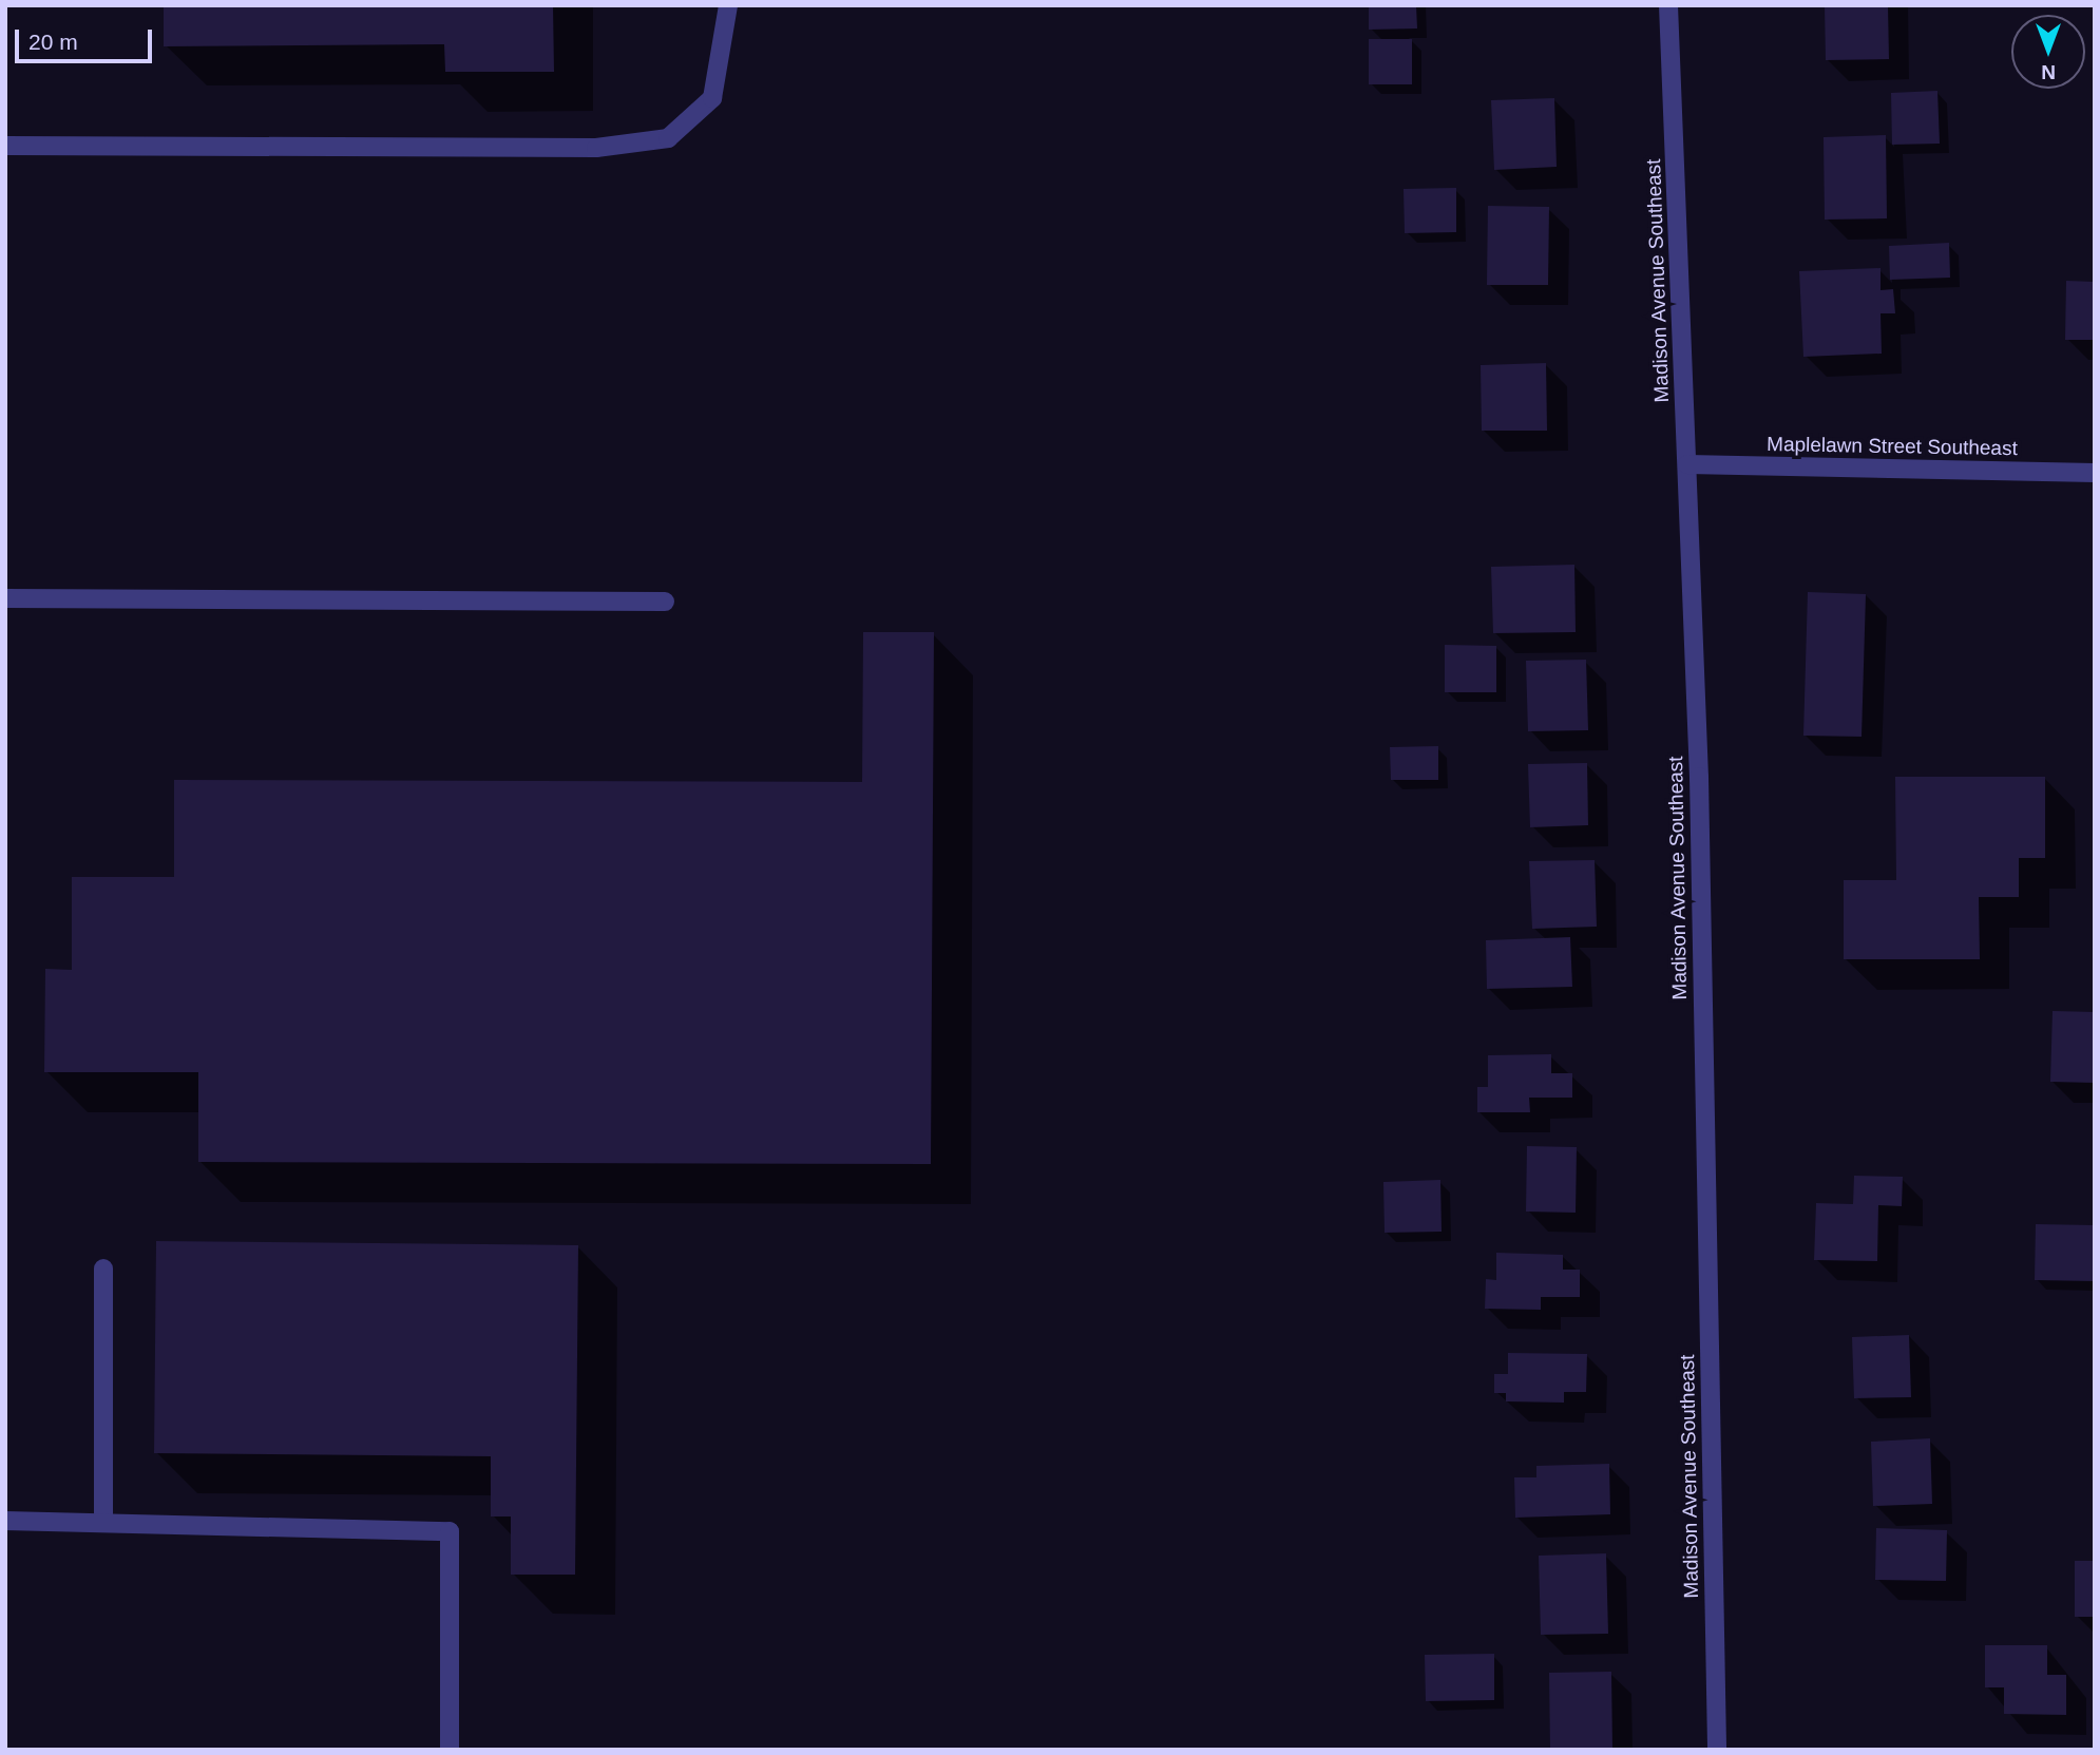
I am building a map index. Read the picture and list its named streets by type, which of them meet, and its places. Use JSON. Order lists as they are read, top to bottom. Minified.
{"streets":{"street":["Madison Avenue Southeast","Maplelawn Street Southeast"]},"crossings":[["Madison Avenue Southeast","Maplelawn Street Southeast"]],"scale_bar":"20 m","north":"bottom"}
